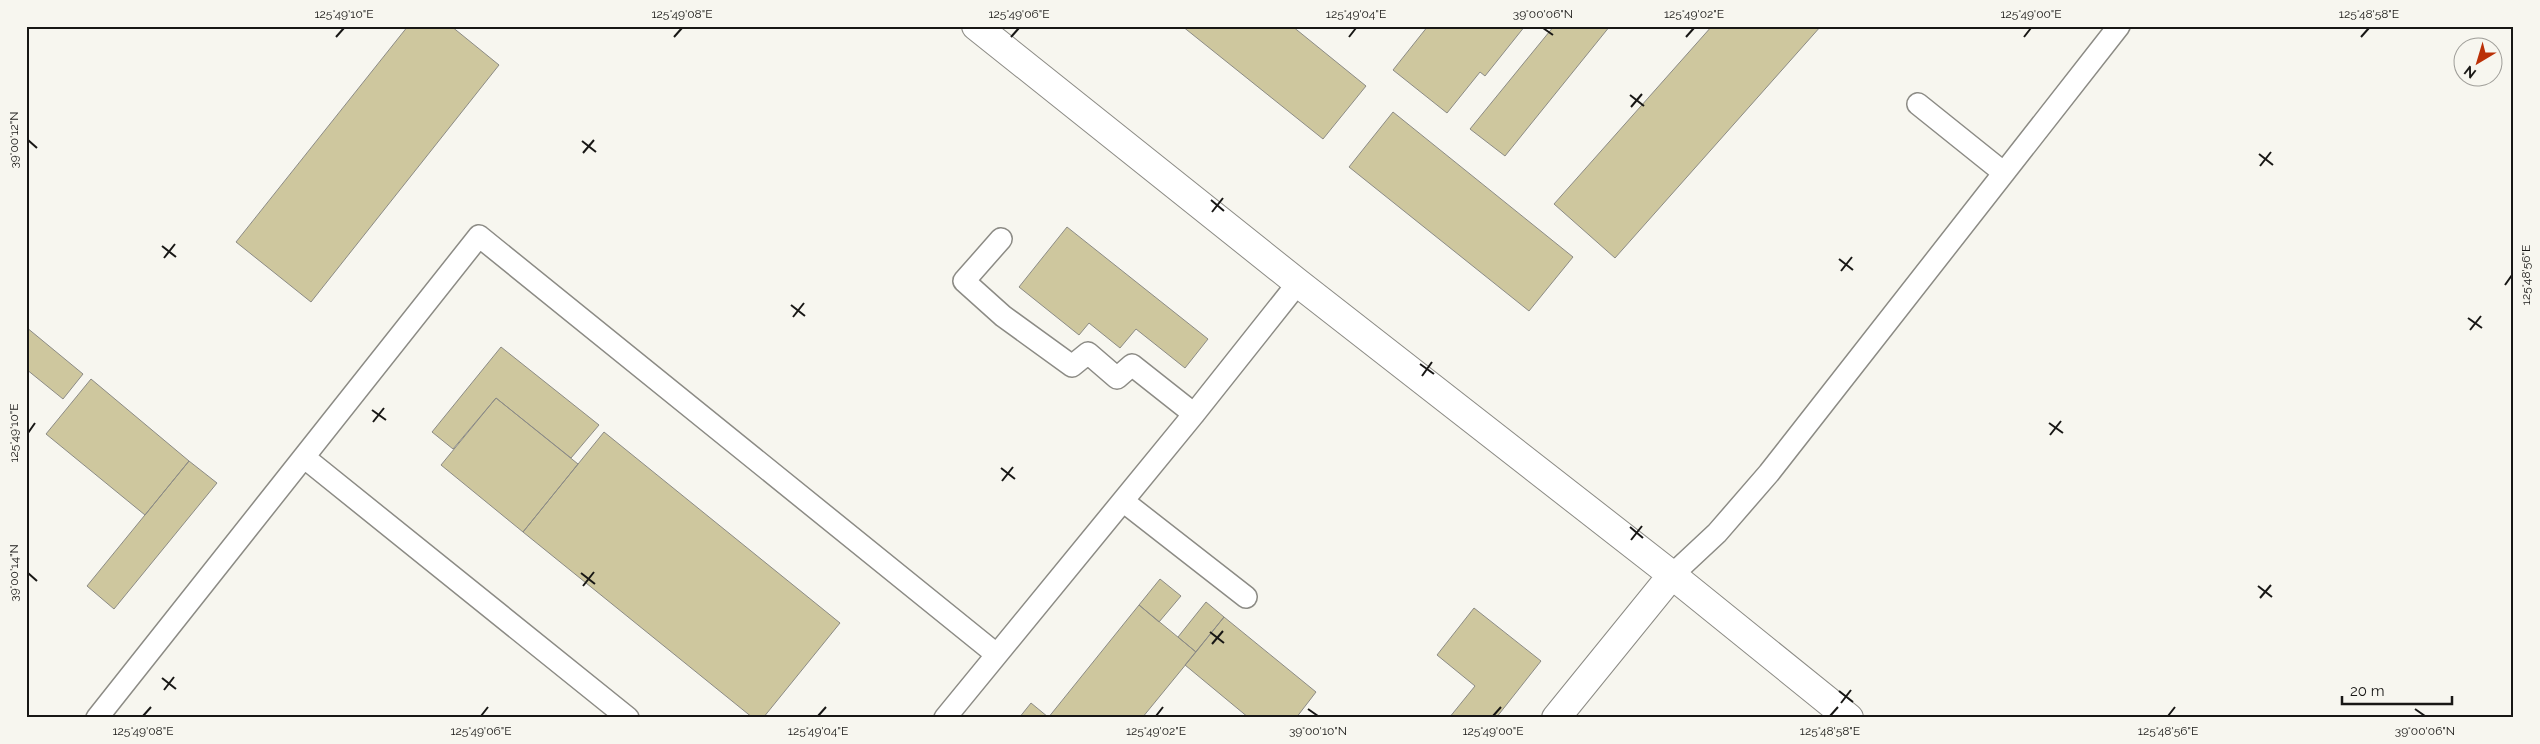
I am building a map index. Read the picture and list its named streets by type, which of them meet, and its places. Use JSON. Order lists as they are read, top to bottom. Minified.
{"scale_bar":"20 m","north":"bottom left","coordinates":["125°49'10\"E","125°49'08\"E","125°49'06\"E","125°49'04\"E","39°00'06\"N","125°49'02\"E","125°49'00\"E","125°48'58\"E","39°00'12\"N","125°48'56\"E","39°00'14\"N","39°00'10\"N"]}
